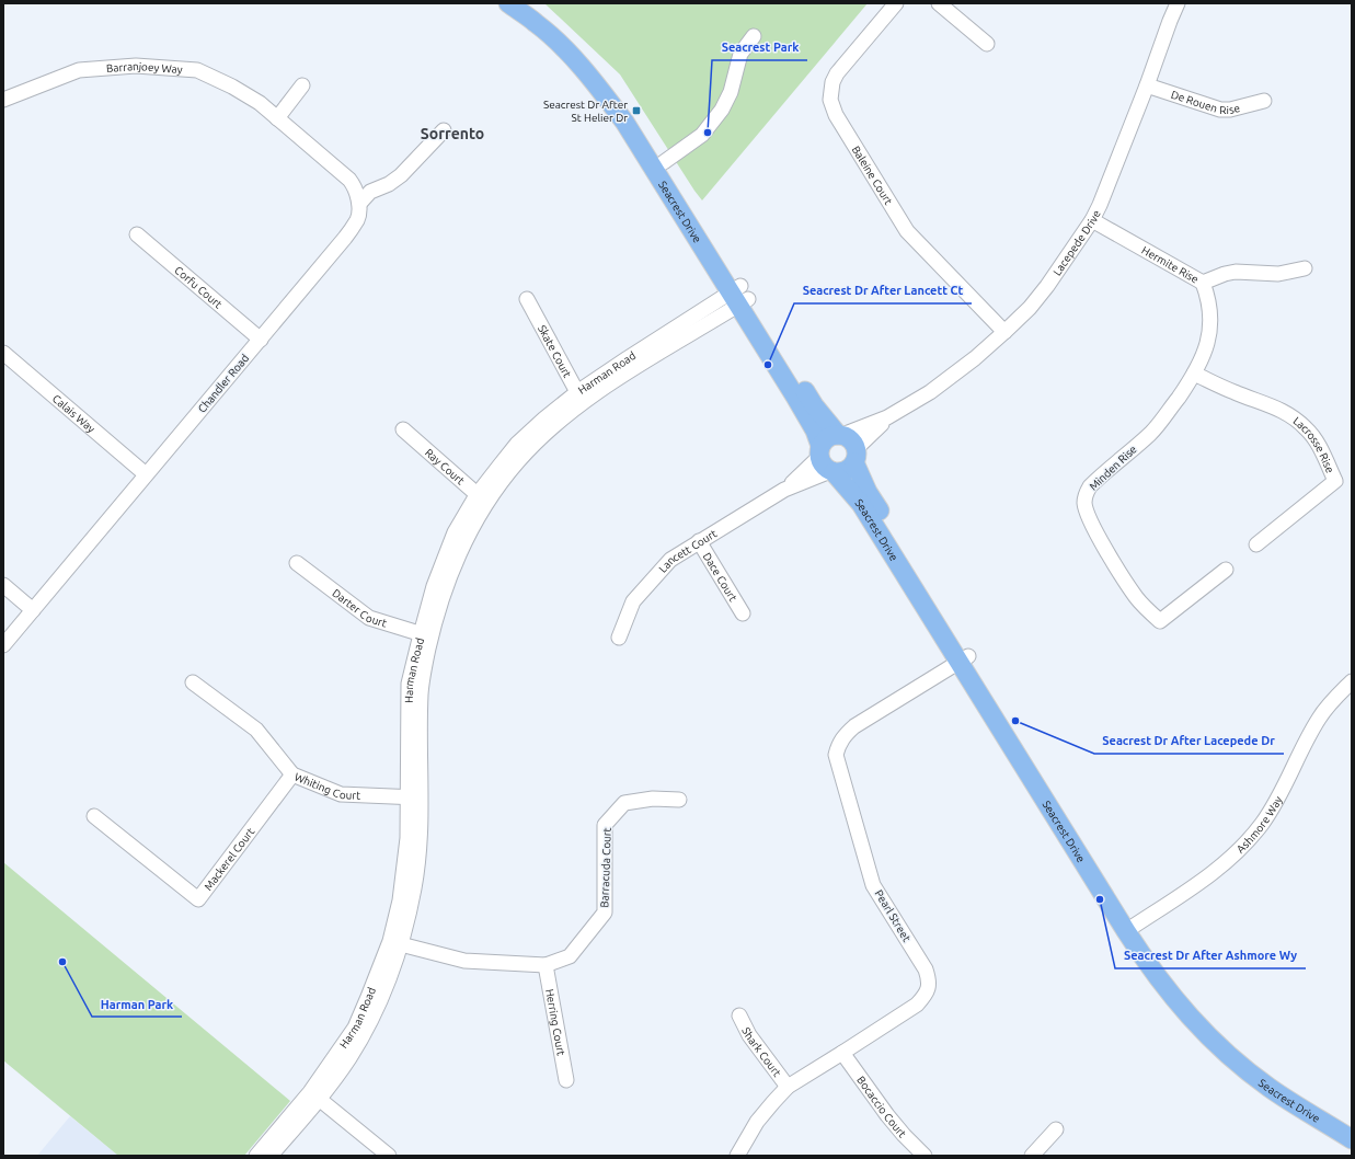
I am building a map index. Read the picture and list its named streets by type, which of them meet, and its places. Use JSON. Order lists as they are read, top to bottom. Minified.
{"streets":{"main road":["Seacrest Drive"],"street":["Barranjoey Way","De Rouen Rise","Baleine Court","Lacepede Drive","Hermite Rise","Corfu Court","Skate Court","Harman Road","Chandler Road","Calais Way","Lacrosse Rise","Ray Court","Minden Rise","Lancett Court","Dace Court","Darter Court","Whiting Court","Ashmore Way","Mackerel Court","Barracuda Court","Pearl Street","Herring Court","Shark Court","Bocaccio Court"]},"crossings":[["Barranjoey Way","Chandler Road"],["De Rouen Rise","Lacepede Drive"],["Baleine Court","Lacepede Drive"],["Seacrest Drive","Lacepede Drive"],["Seacrest Drive","Harman Road"],["Seacrest Drive","Lancett Court"],["Seacrest Drive","Ashmore Way"],["Seacrest Drive","Pearl Street"],["Lacepede Drive","Hermite Rise"],["Lacepede Drive","Lancett Court"],["Hermite Rise","Minden Rise"],["Corfu Court","Chandler Road"],["Skate Court","Harman Road"],["Harman Road","Ray Court"],["Harman Road","Darter Court"],["Harman Road","Whiting Court"],["Harman Road","Barracuda Court"],["Chandler Road","Calais Way"],["Lacrosse Rise","Minden Rise"],["Lancett Court","Dace Court"],["Whiting Court","Mackerel Court"],["Barracuda Court","Herring Court"],["Pearl Street","Shark Court"],["Pearl Street","Bocaccio Court"]],"districts":["Sorrento"],"places":{"transit":["Seacrest Dr After St Helier Dr"],"other":["Seacrest Park","Seacrest Dr After Lancett Ct","Seacrest Dr After Lacepede Dr","Seacrest Dr After Ashmore Wy","Harman Park"]}}
